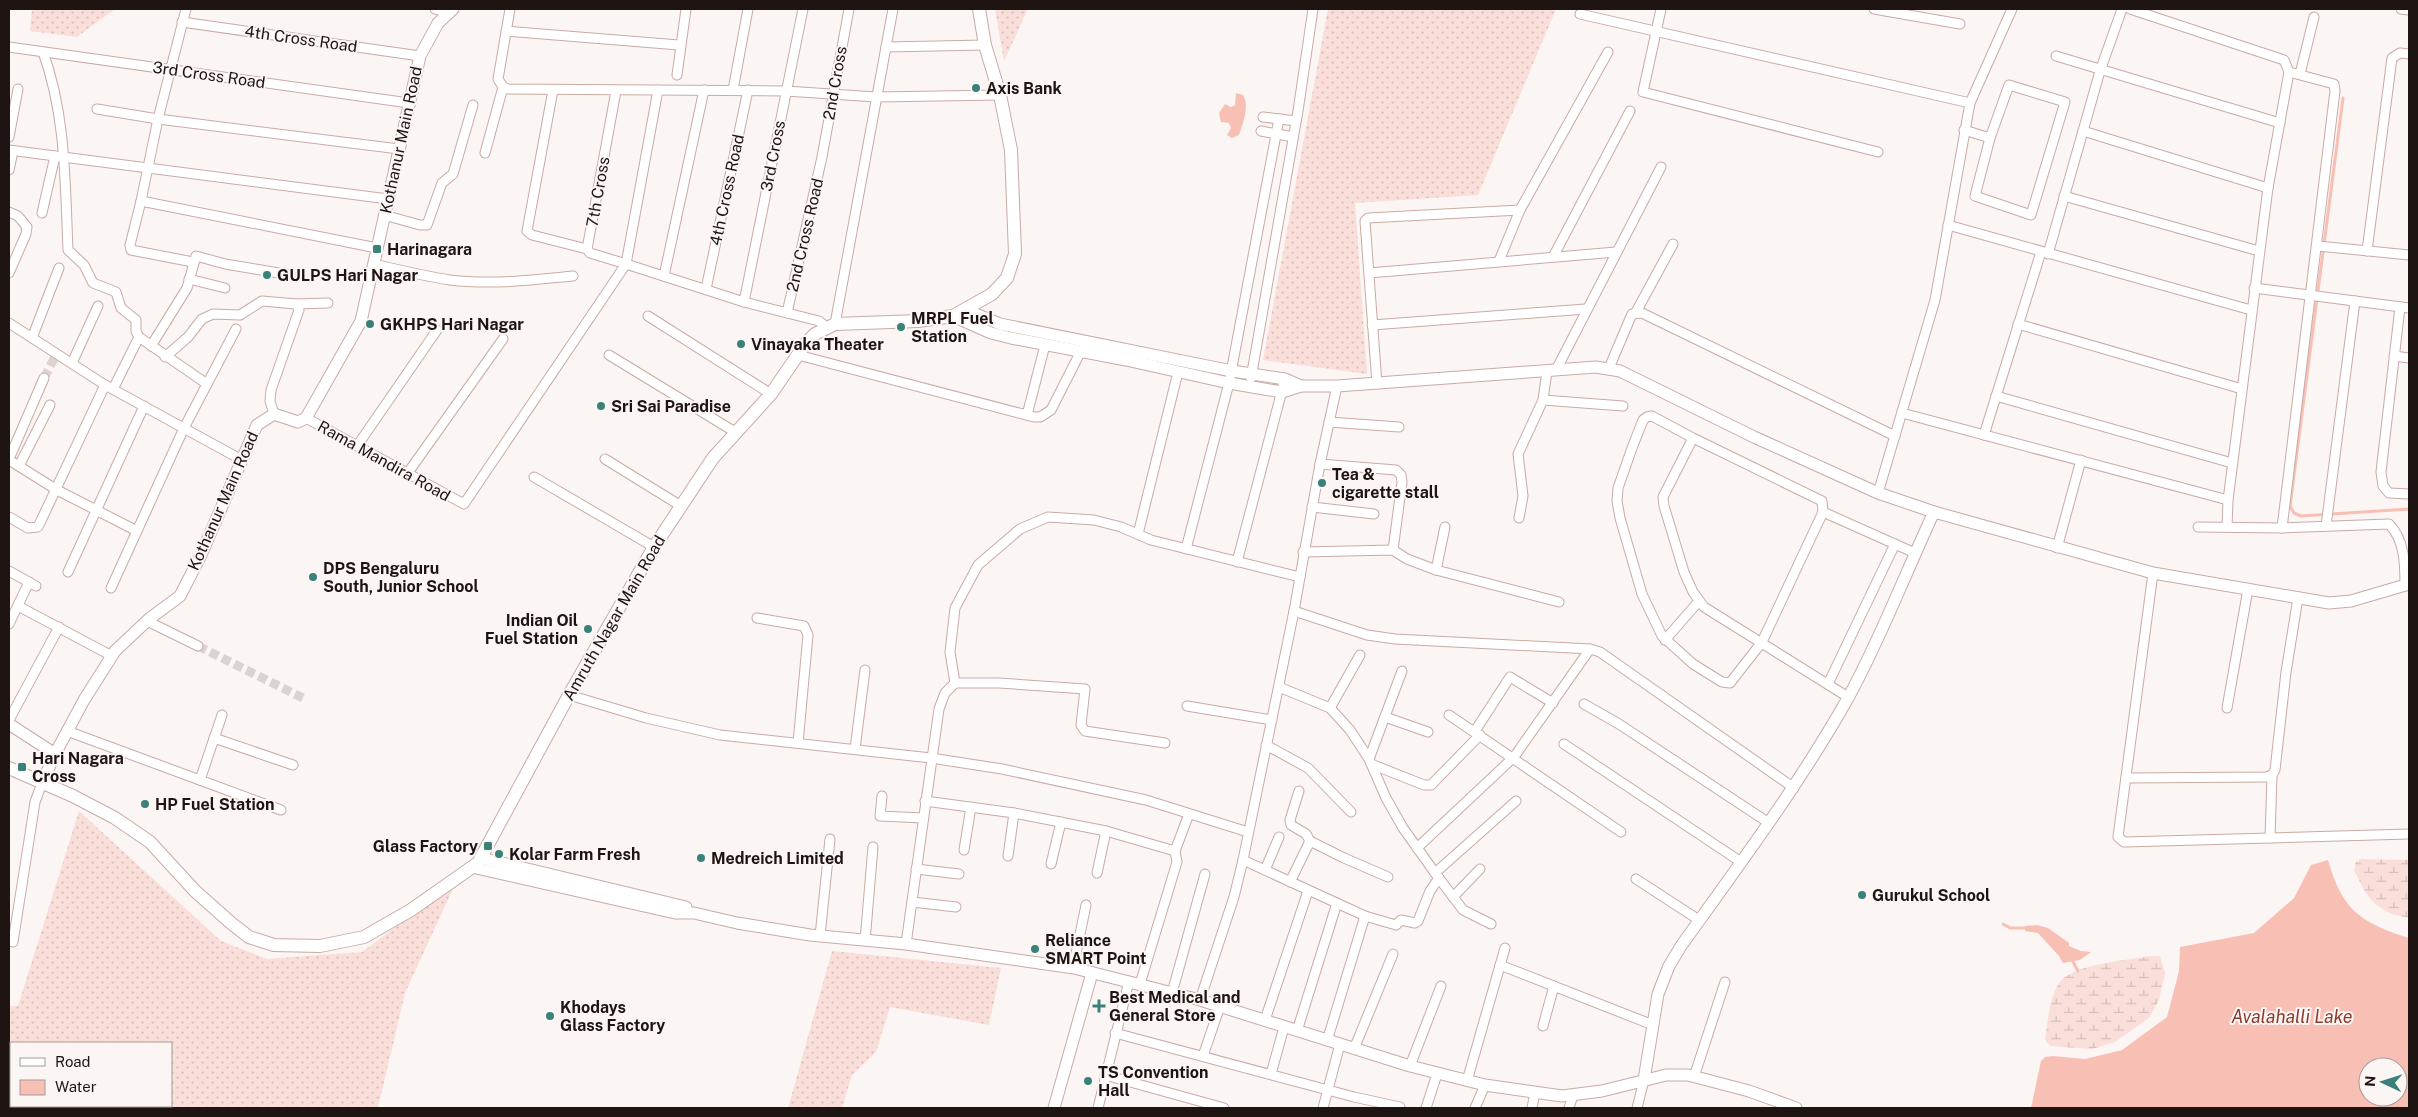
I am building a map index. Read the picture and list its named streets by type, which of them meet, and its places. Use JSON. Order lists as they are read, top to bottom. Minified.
{"streets":{"main road":["Amruth Nagar Main Road"],"street":["4th Cross Road","3rd Cross Road","2nd Cross","Kothanur Main Road","3rd Cross","7th Cross","2nd Cross Road","Rama Mandira Road"]},"crossings":[["4th Cross Road","Kothanur Main Road"],["4th Cross Road","7th Cross"],["3rd Cross Road","Kothanur Main Road"],["2nd Cross","2nd Cross Road"],["Kothanur Main Road","Rama Mandira Road"],["Kothanur Main Road","Amruth Nagar Main Road"],["3rd Cross","7th Cross"],["7th Cross","2nd Cross Road"],["7th Cross","Rama Mandira Road"],["7th Cross","Amruth Nagar Main Road"]],"water":["Avalahalli Lake"],"places":{"other":["Axis Bank","GULPS Hari Nagar","GKHPS Hari Nagar","MRPL Fuel Station","Vinayaka Theater","Sri Sai Paradise","Tea & cigarette stall","DPS Bengaluru South, Junior School","Indian Oil Fuel Station","HP Fuel Station","Kolar Farm Fresh","Medreich Limited","Gurukul School","Reliance SMART Point","Khodays Glass Factory","TS Convention Hall"],"transit":["Harinagara","Hari Nagara Cross","Glass Factory"],"health":["Best Medical and General Store"]},"legend":["Road","Water"],"north":"left"}
